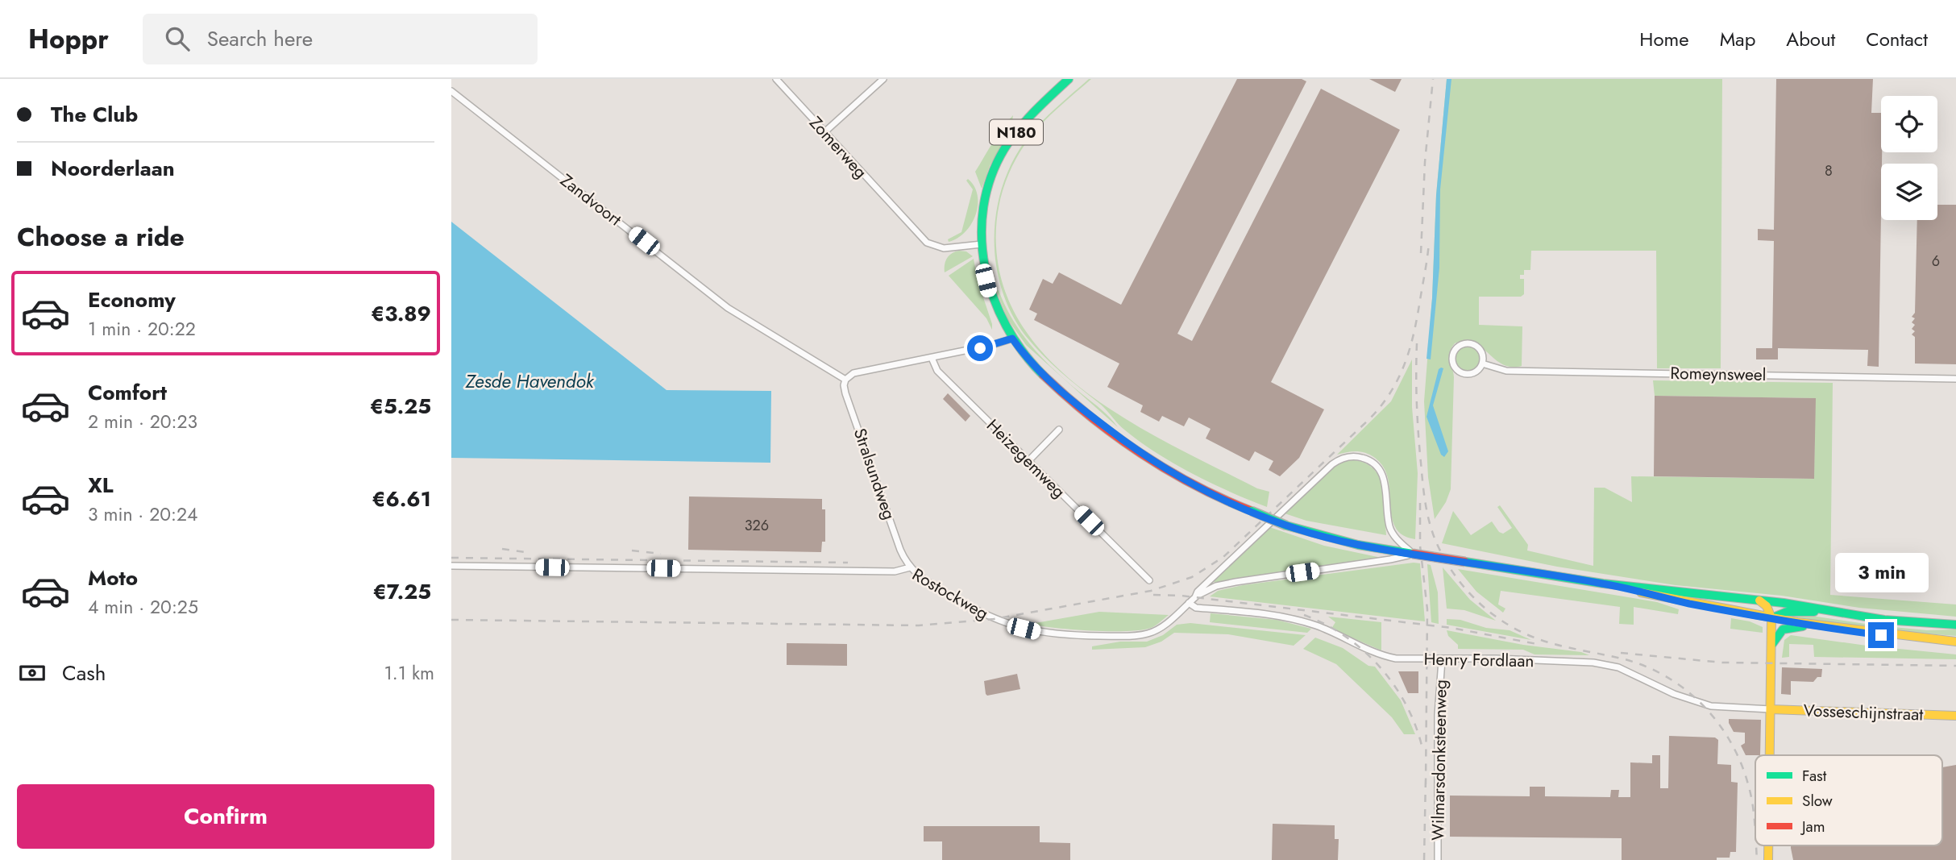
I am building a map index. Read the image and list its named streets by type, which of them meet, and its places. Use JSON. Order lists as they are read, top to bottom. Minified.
{"streets":{"main road":["N180","Vosseschijnstraat"],"street":["Zomerweg","Zandvoort","Romeynsweel","Heizegemweg","Stralsundweg","Rostockweg","Henry Fordlaan","Wilmarsdonksteenweg"]},"crossings":[["N180","Zomerweg"],["N180","Rostockweg"],["Zandvoort","Stralsundweg"],["Stralsundweg","Rostockweg"],["Rostockweg","Henry Fordlaan"],["Henry Fordlaan","Vosseschijnstraat"],["Henry Fordlaan","Wilmarsdonksteenweg"]],"water":["Zesde Havendok"],"house_numbers":["8","6","326"],"legend":["Fast","Slow","Jam"],"page":{"header":"Hoppr","search":"Search here","nav":["Home","Map","About","Contact"],"banner":["The Club","Noorderlaan"],"heading":"Choose a ride","list":[{"name":"Economy","note":"1 min · 20:22","value":"€3.89"},{"name":"Comfort","note":"2 min · 20:23","value":"€5.25"},{"name":"XL","note":"3 min · 20:24","value":"€6.61"},{"name":"Moto","note":"4 min · 20:25","value":"€7.25"}],"bubble":"3 min","pay":["Cash","1.1 km"],"buttons":"Confirm"}}
